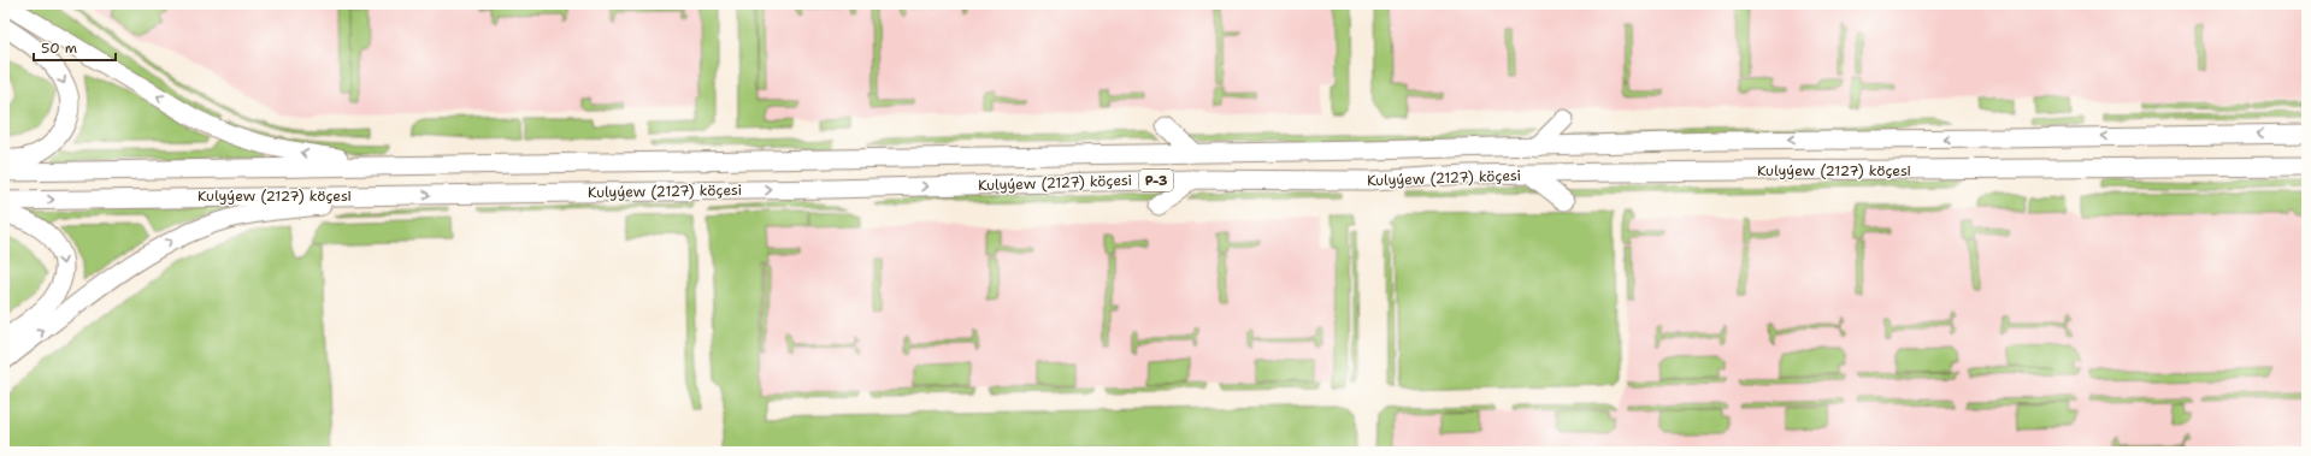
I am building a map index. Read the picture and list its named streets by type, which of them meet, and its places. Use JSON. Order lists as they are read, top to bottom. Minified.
{"streets":{"highway":["Kulyýew (2127) köçesi","P-3"]},"scale_bar":"50 m"}
